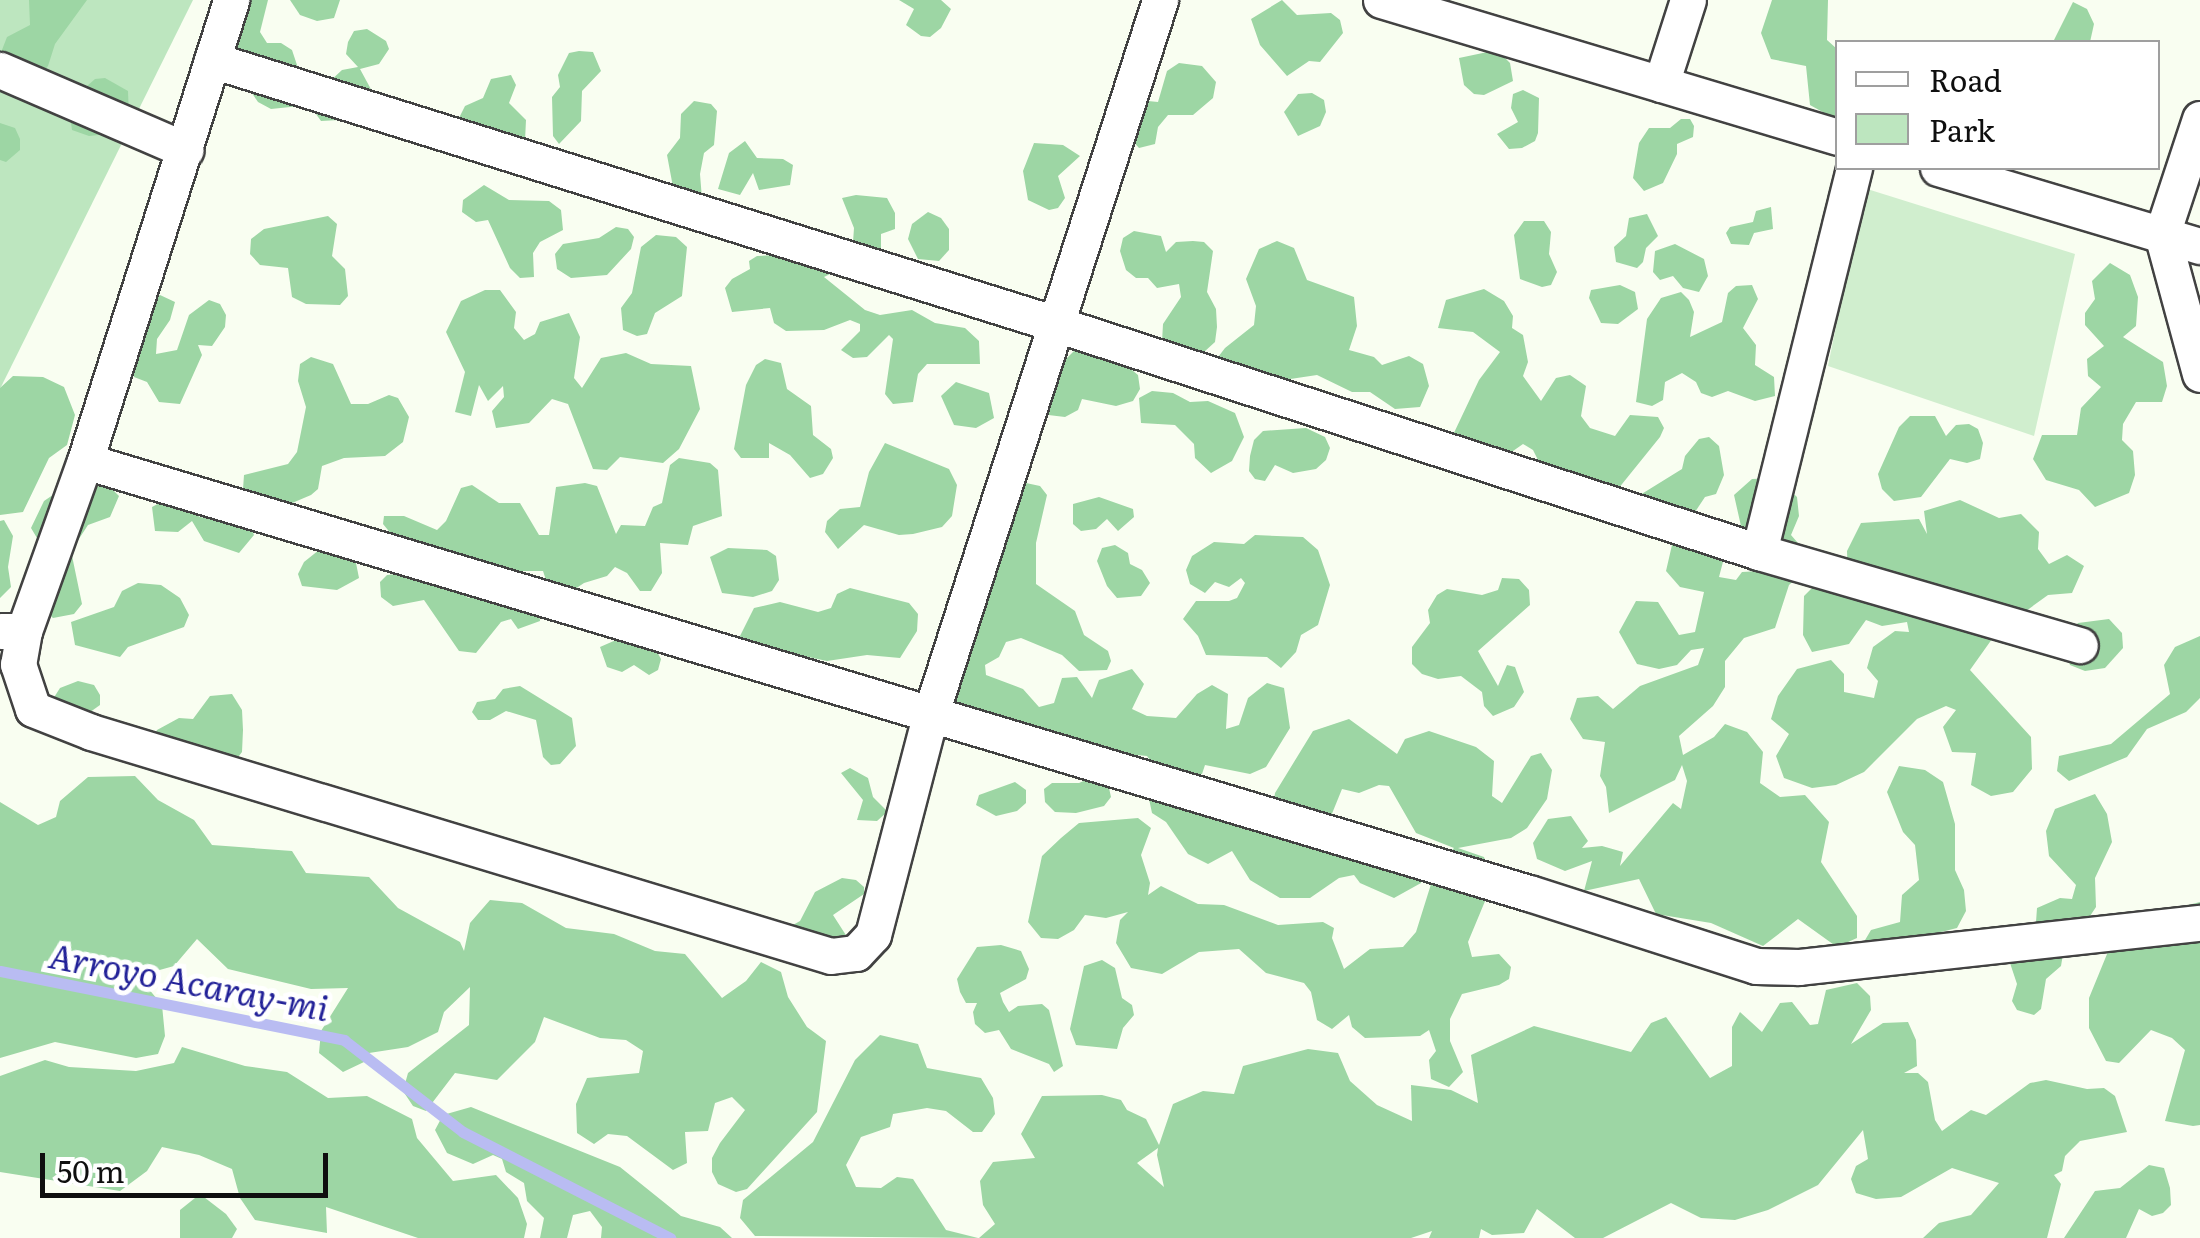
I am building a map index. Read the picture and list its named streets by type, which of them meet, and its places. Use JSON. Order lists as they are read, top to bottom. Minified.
{"water":["Arroyo Acaray-mi"],"legend":["Road","Park"],"scale_bar":"50 m"}
